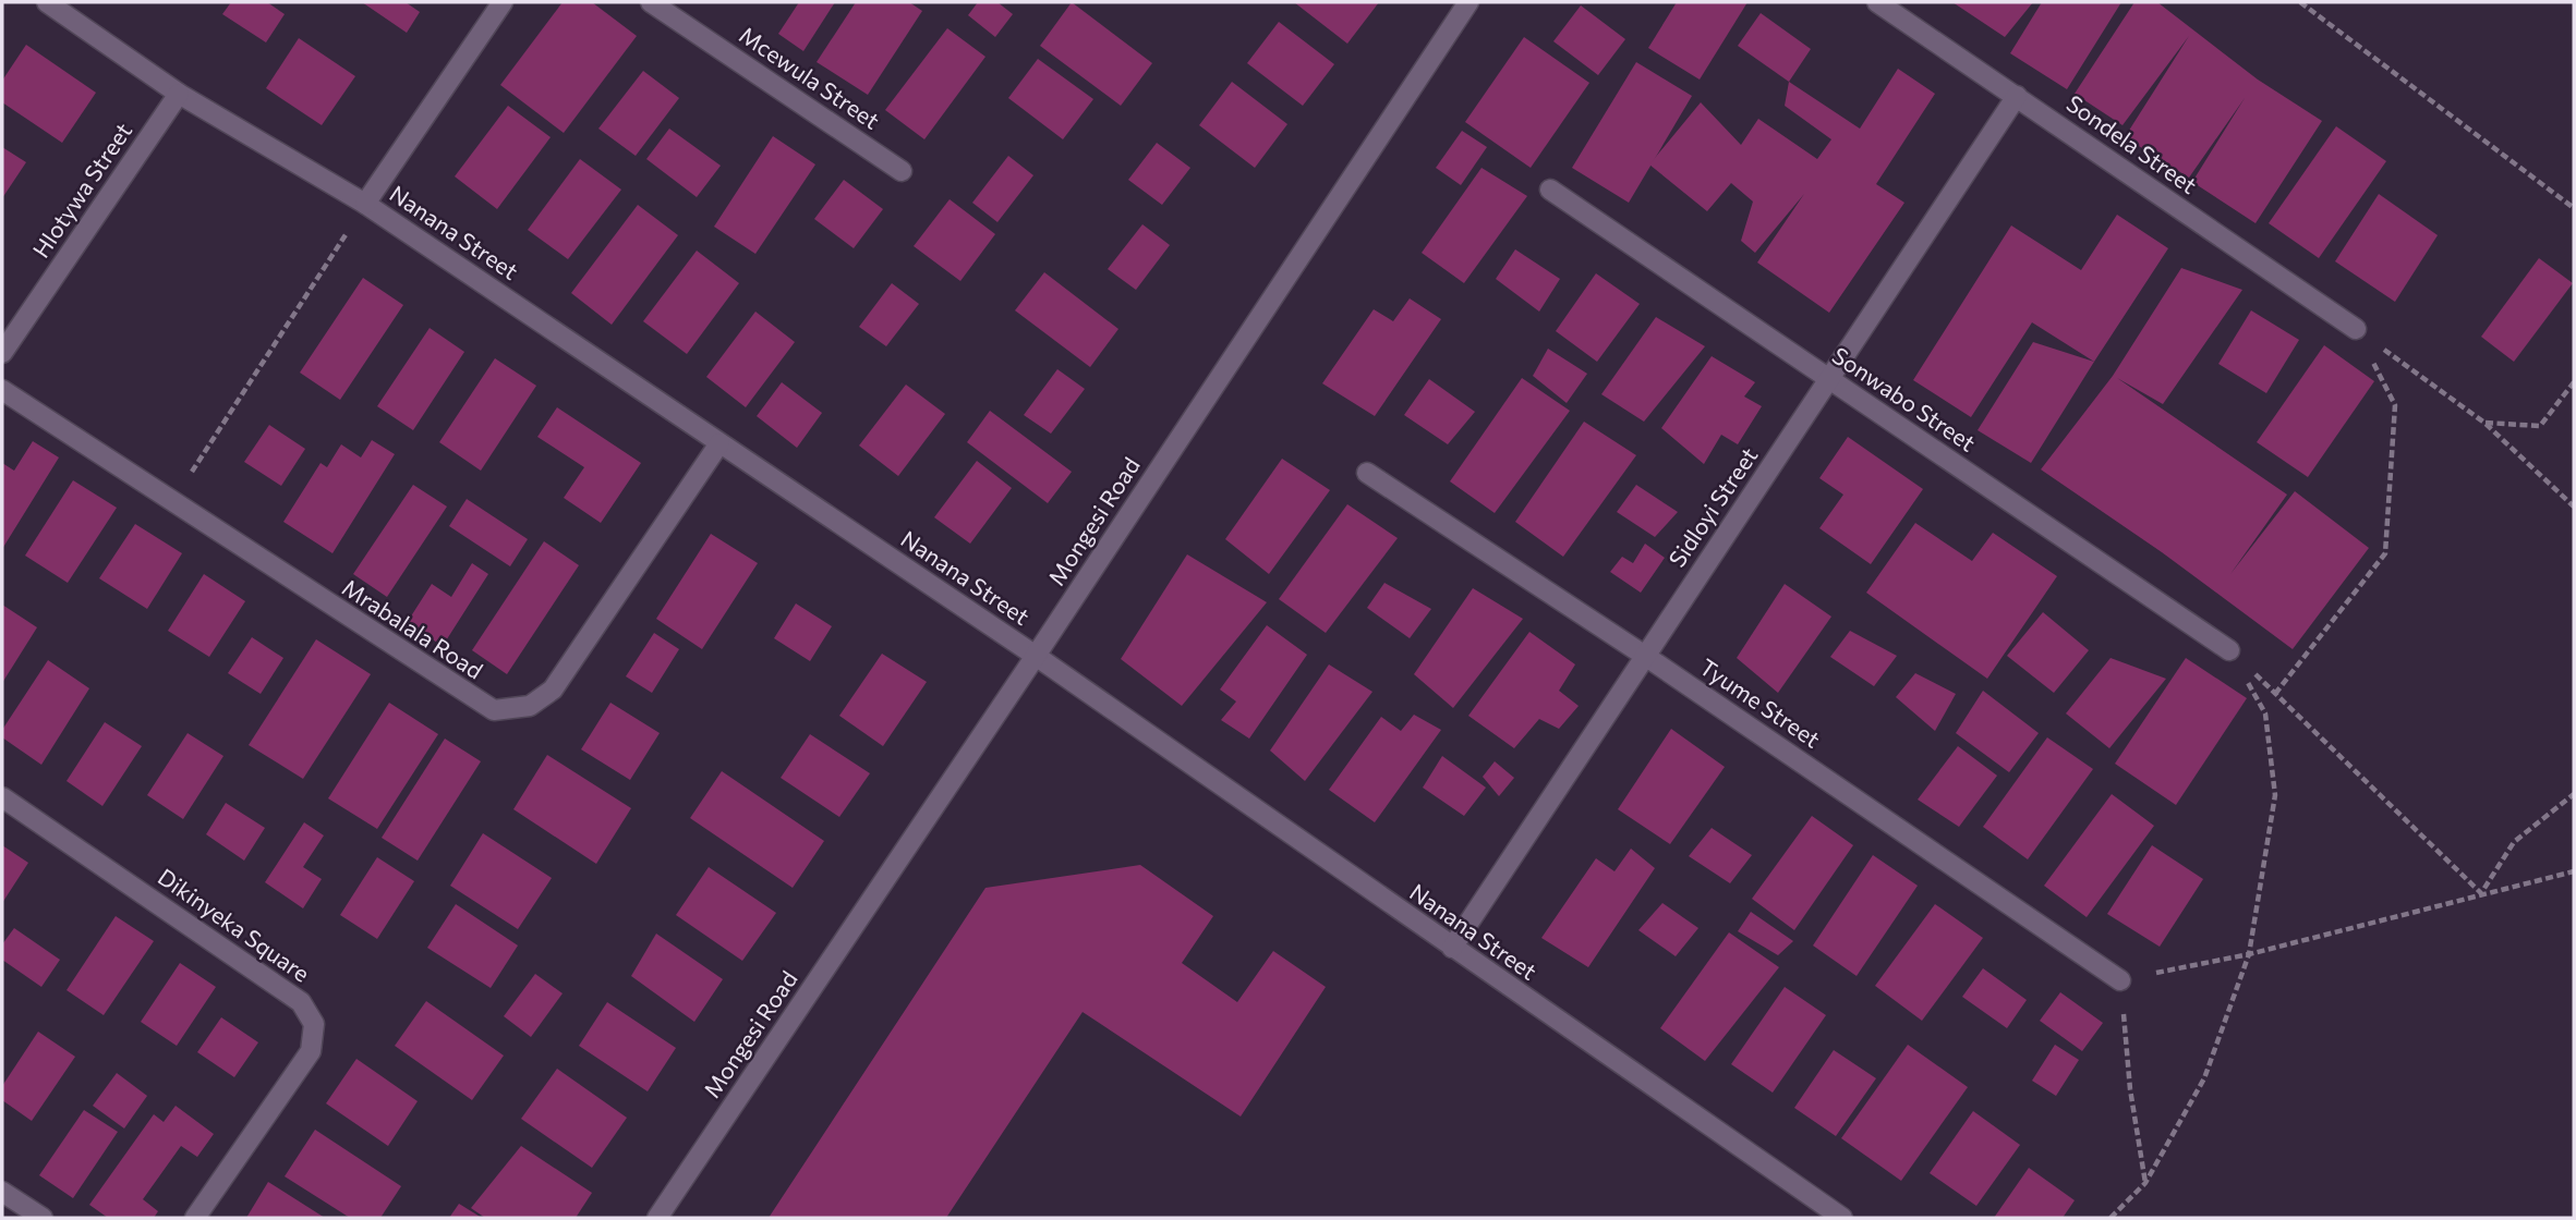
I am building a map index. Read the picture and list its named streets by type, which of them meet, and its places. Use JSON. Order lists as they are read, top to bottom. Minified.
{"streets":{"street":["Mcewula Street","Sondela Street","Hlotywa Street","Nanana Street","Sonwabo Street","Sidloyi Street","Mongesi Road","Mrabalala Road","Tyume Street","Dikinyeka Square"]},"crossings":[["Sondela Street","Sidloyi Street"],["Hlotywa Street","Nanana Street"],["Nanana Street","Sidloyi Street"],["Nanana Street","Mongesi Road"],["Nanana Street","Mrabalala Road"],["Sonwabo Street","Sidloyi Street"],["Sidloyi Street","Tyume Street"]]}
